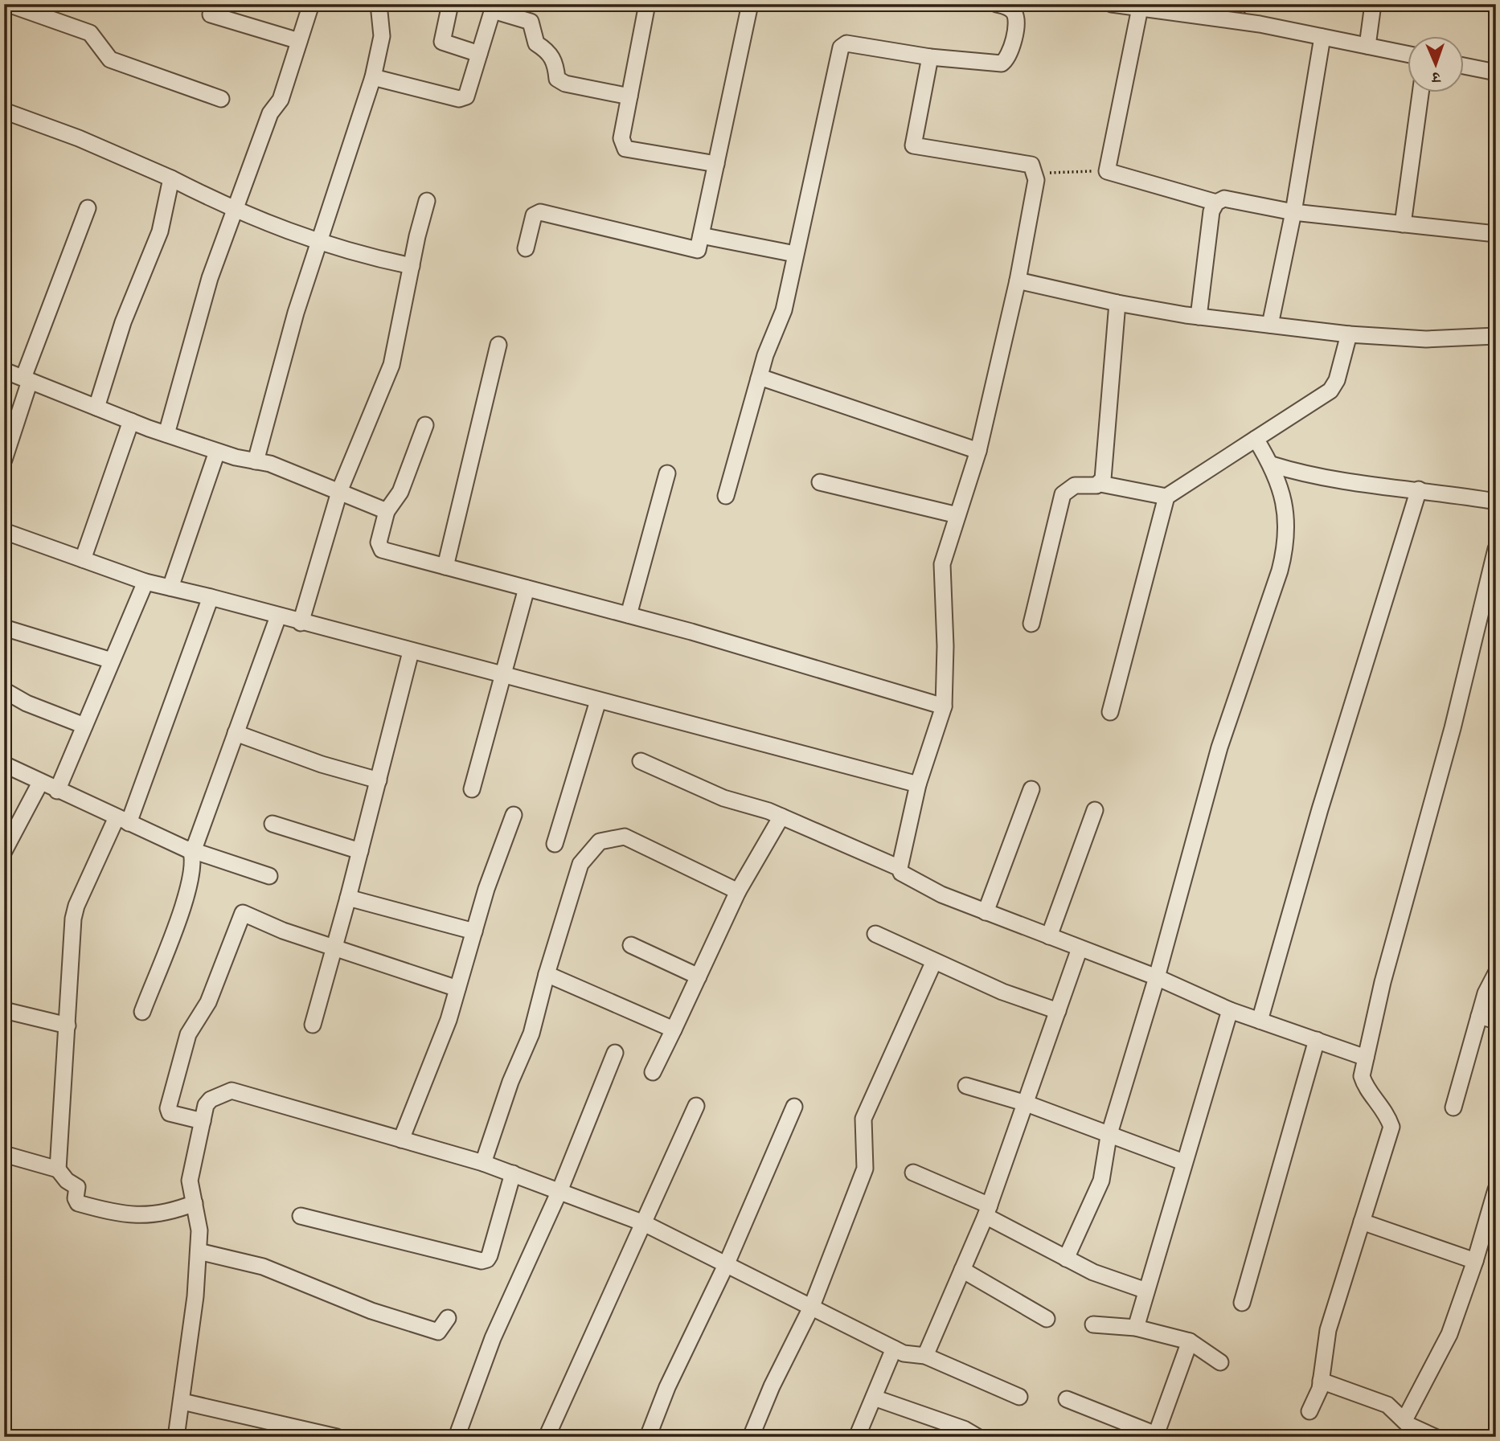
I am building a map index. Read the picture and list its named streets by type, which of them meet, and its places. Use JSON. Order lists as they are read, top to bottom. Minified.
{"north":"bottom"}
